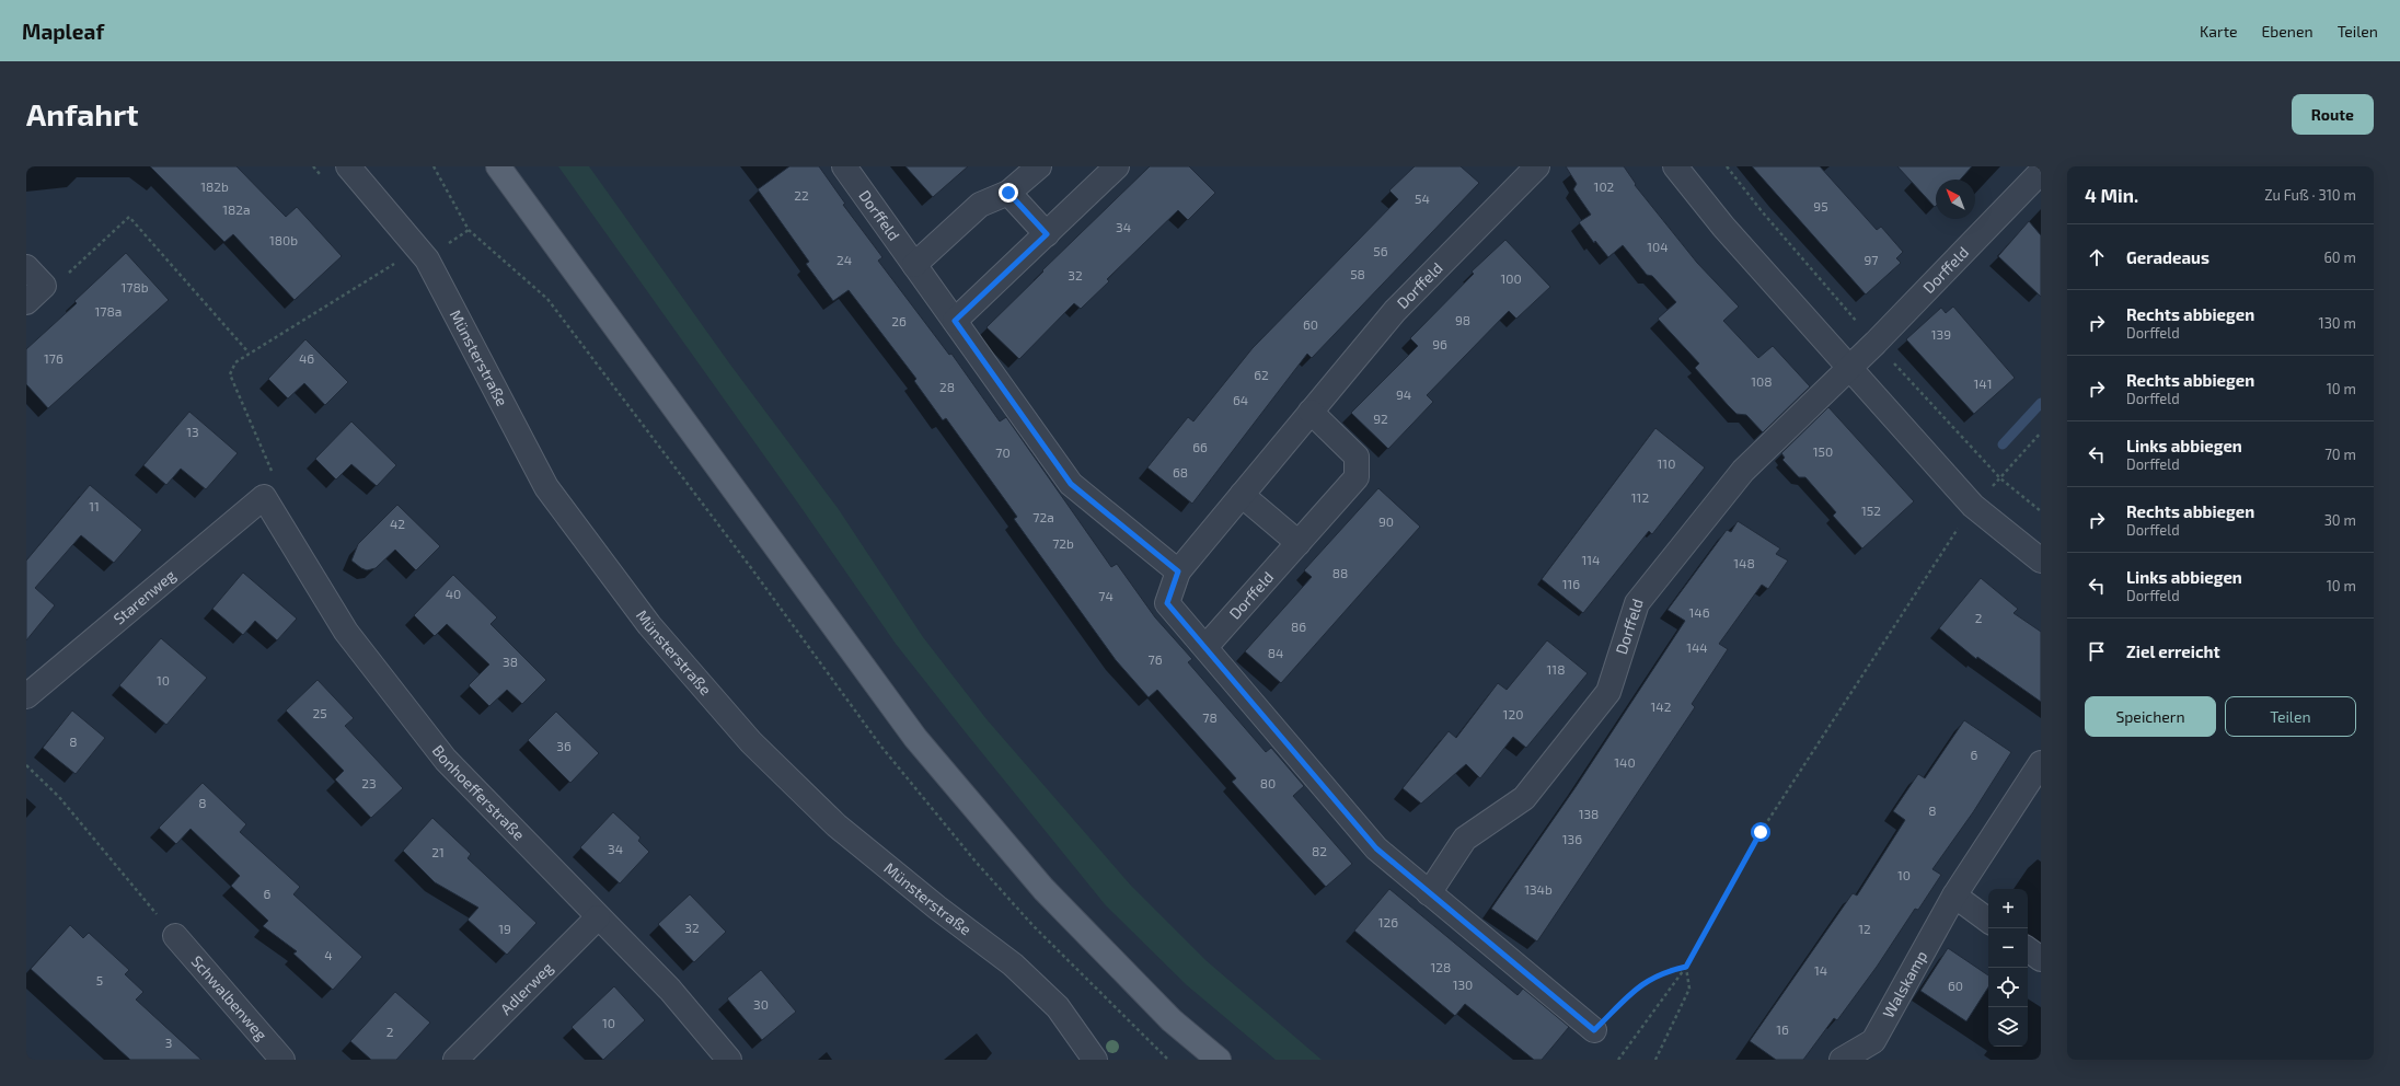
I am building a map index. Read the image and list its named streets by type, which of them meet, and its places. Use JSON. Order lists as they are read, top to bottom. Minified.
{"streets":{"street":["Dorffeld","Münsterstraße","Starenweg","Bonhoefferstraße","Walskamp","Adlerweg","Schwalbenweg"]},"crossings":[["Starenweg","Bonhoefferstraße"],["Bonhoefferstraße","Adlerweg"]],"house_numbers":["182b","102","22","54","95","182a","34","180b","104","56","24","97","58","32","100","178b","178a","98","26","60","139","96","176","46","62","108","141","28","94","64","92","13","66","150","70","110","68","112","11","152","72a","90","42","72b","114","148","88","116","40","74","146","2","86","144","84","76","38","118","10","142","25","120","78","8","36","6","140","23","80","8","8","138","136","34","82","21","10","134b","6","126","32","19","12","4","128","14","5","130","60","30","10","16","2","3"],"north":"top left","page":{"header":"Mapleaf","nav":["Karte","Ebenen","Teilen"],"buttons":["Route",["Speichern","Teilen"]],"title":"Anfahrt","heading":["4 Min.","Zu Fuß · 310 m"],"list":[["Geradeaus","60 m"],["Rechts abbiegen","Dorffeld","130 m"],["Rechts abbiegen","Dorffeld","10 m"],["Links abbiegen","Dorffeld","70 m"],["Rechts abbiegen","Dorffeld","30 m"],["Links abbiegen","Dorffeld","10 m"],"Ziel erreicht"],"map_buttons":["+","−"]}}
